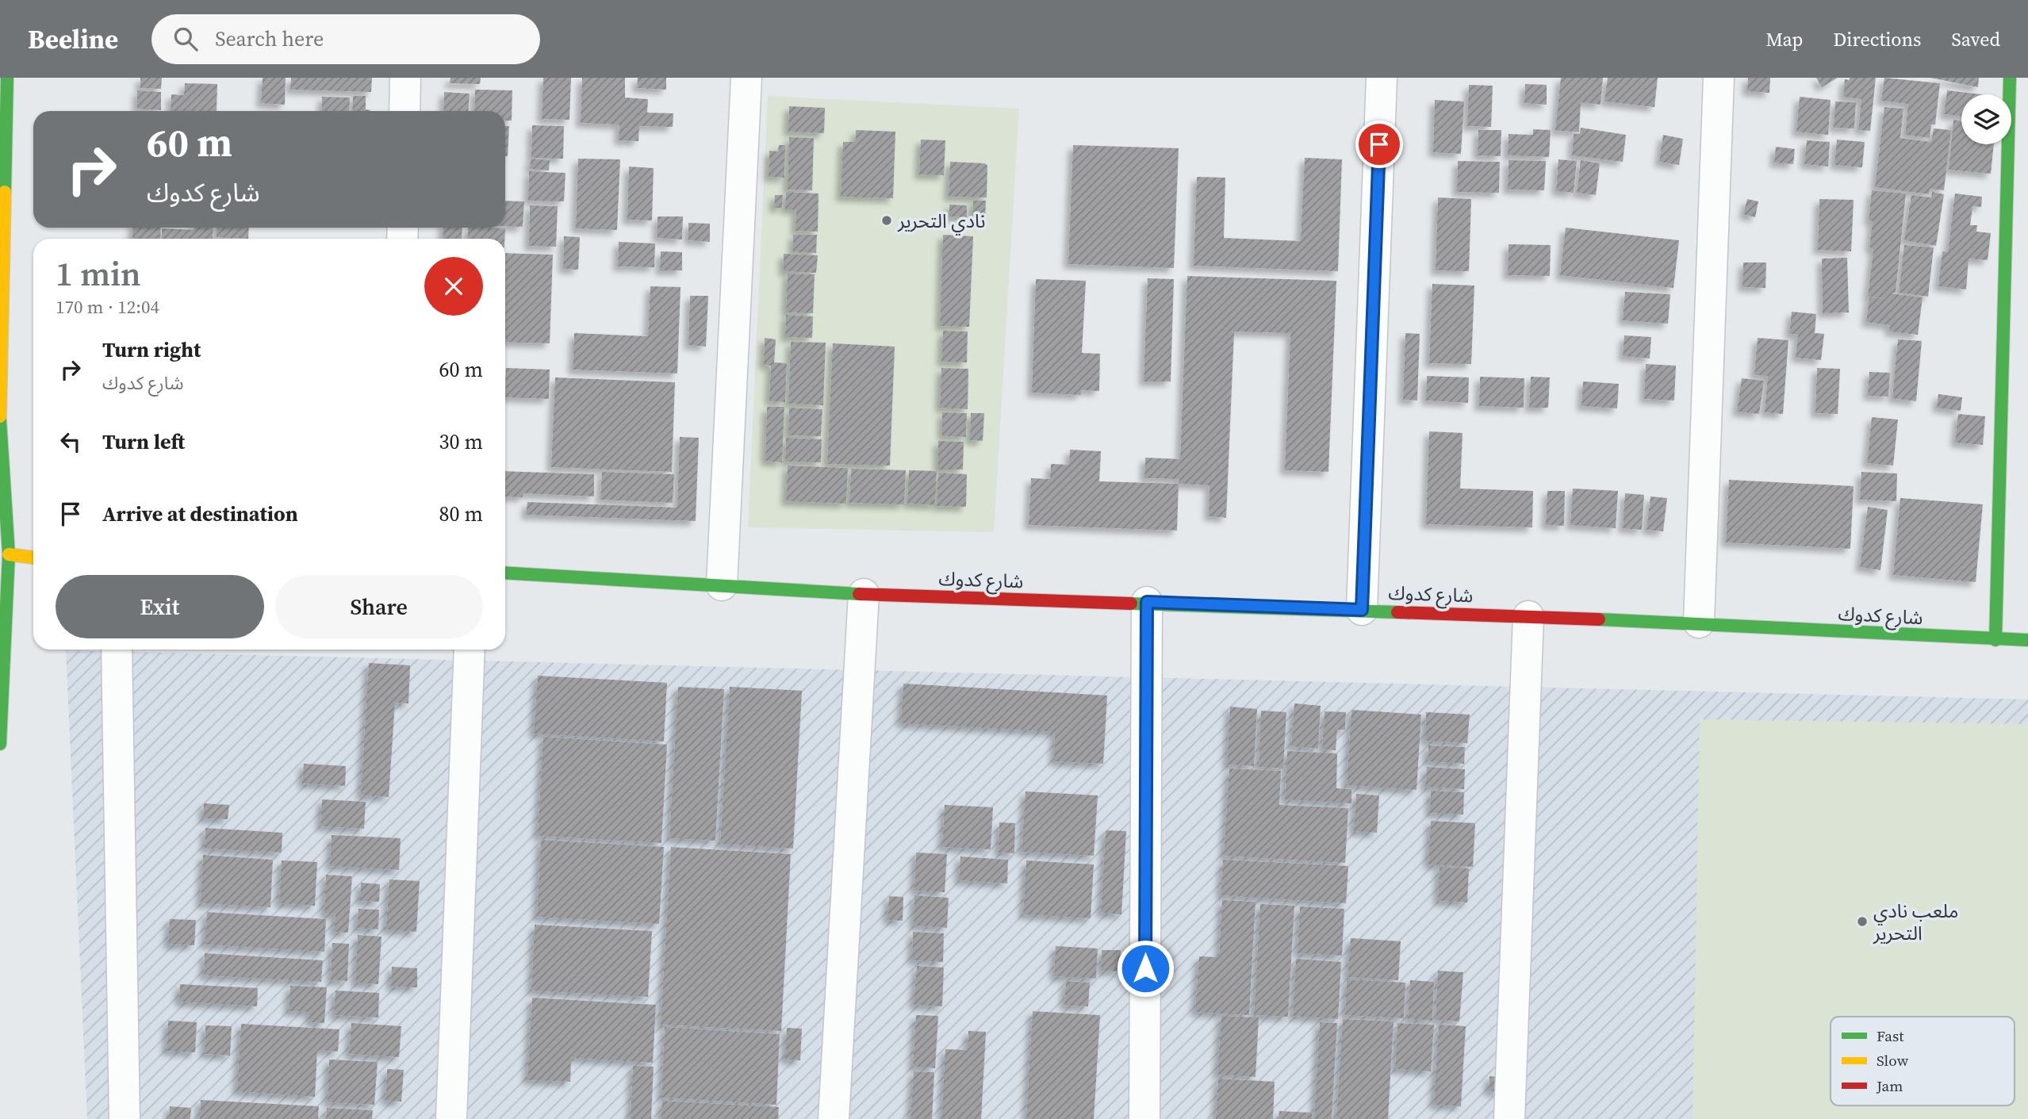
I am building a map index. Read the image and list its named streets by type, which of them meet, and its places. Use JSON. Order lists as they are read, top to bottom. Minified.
{"streets":{"street":["شارع كدوك"]},"places":["نادي التحرير","ملعب نادي التحرير"],"legend":["Fast","Slow","Jam"],"page":{"header":"Beeline","search":"Search here","nav":["Map","Directions","Saved"],"turn":["60 m","شارع كدوك"],"heading":["1 min","170 m · 12:04"],"list":[{"name":"Turn right","note":"شارع كدوك","value":"60 m"},{"name":"Turn left","value":"30 m"},{"name":"Arrive at destination","value":"80 m"}],"buttons":["Exit","Share"]}}
